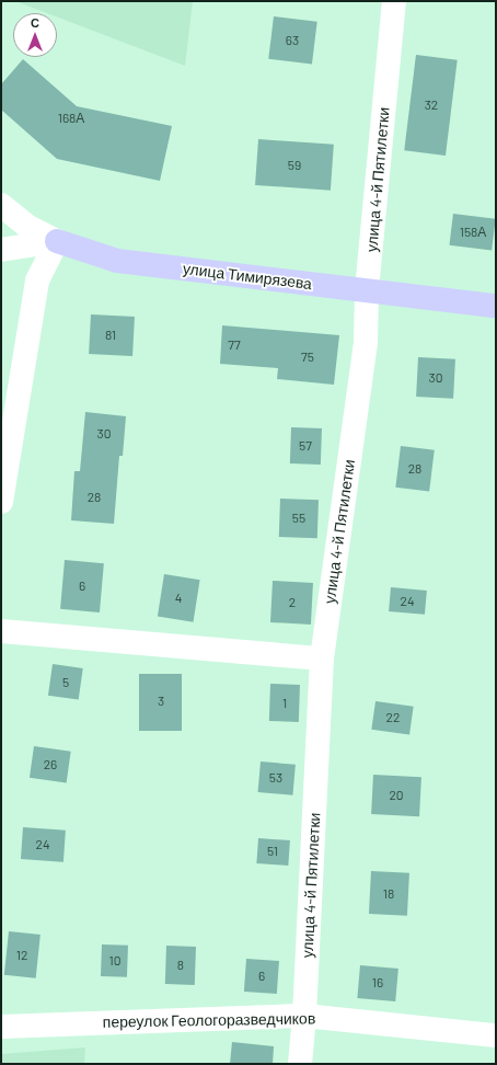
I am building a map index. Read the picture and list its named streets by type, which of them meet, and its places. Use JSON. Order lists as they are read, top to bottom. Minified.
{"streets":{"main road":["улица Тимирязева"],"street":["улица 4-й Пятилетки","переулок Геологоразведчиков"]},"crossings":[["улица 4-й Пятилетки","улица Тимирязева"],["улица 4-й Пятилетки","переулок Геологоразведчиков"]],"house_numbers":["63","32","168А","59","158А","81","77","75","30","30","57","28","28","55","6","4","24","2","5","3","1","22","26","53","20","24","51","18","12","10","8","6","16"],"north":"top"}
